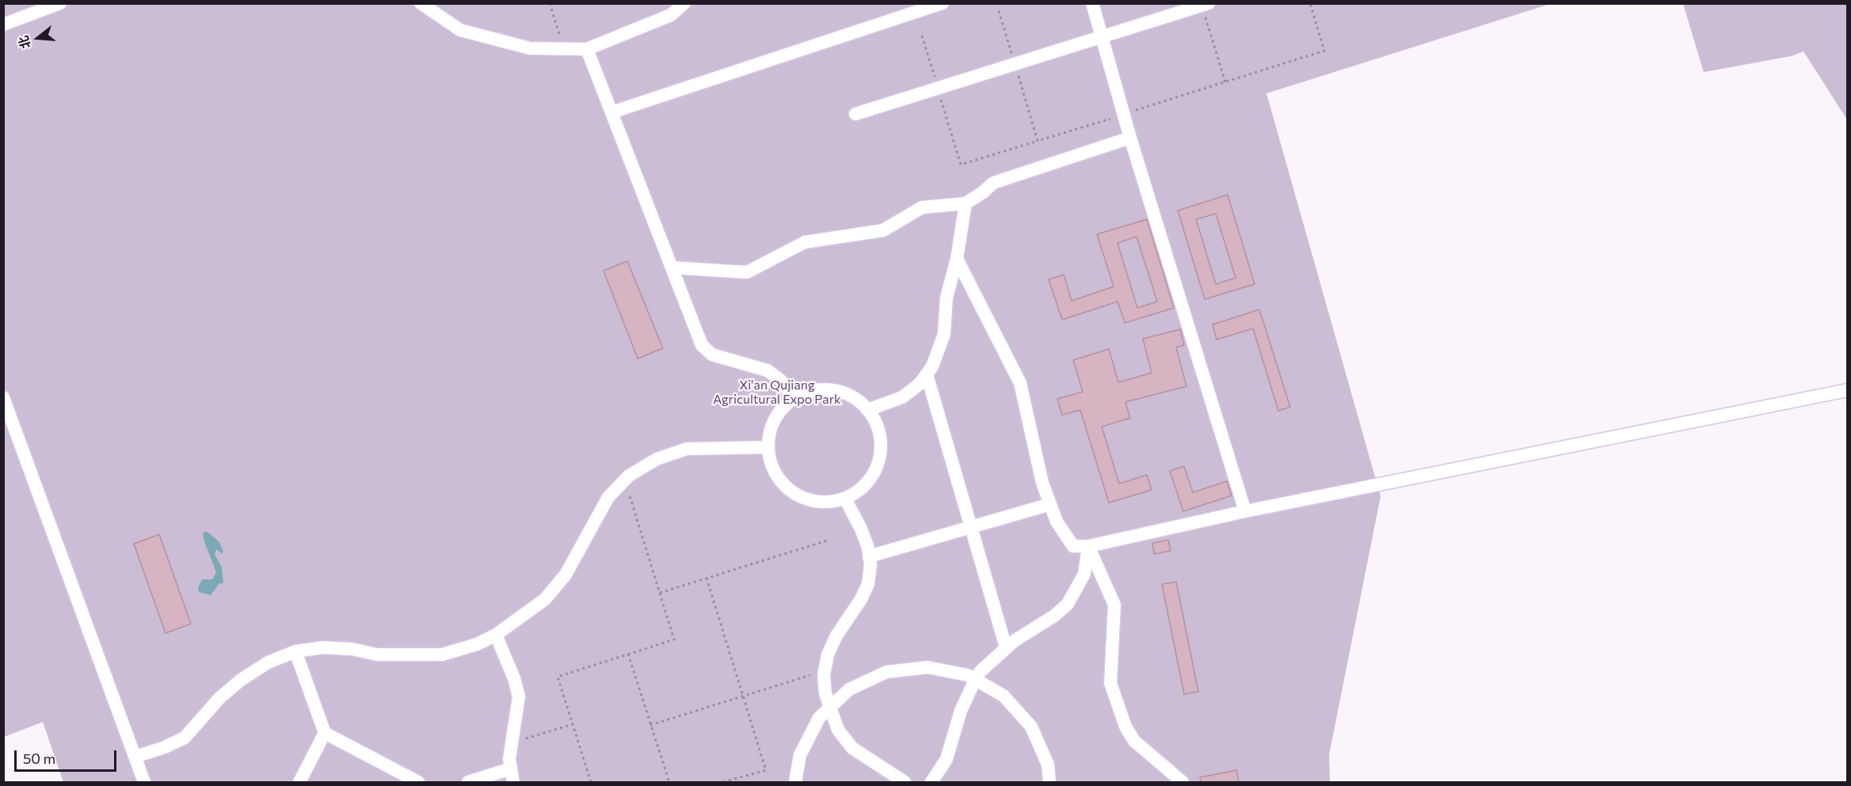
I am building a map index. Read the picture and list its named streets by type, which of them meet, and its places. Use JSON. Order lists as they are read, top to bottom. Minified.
{"parks":["Xi'an Qujiang Agricultural Expo Park"],"scale_bar":"50 m","north":"left"}
